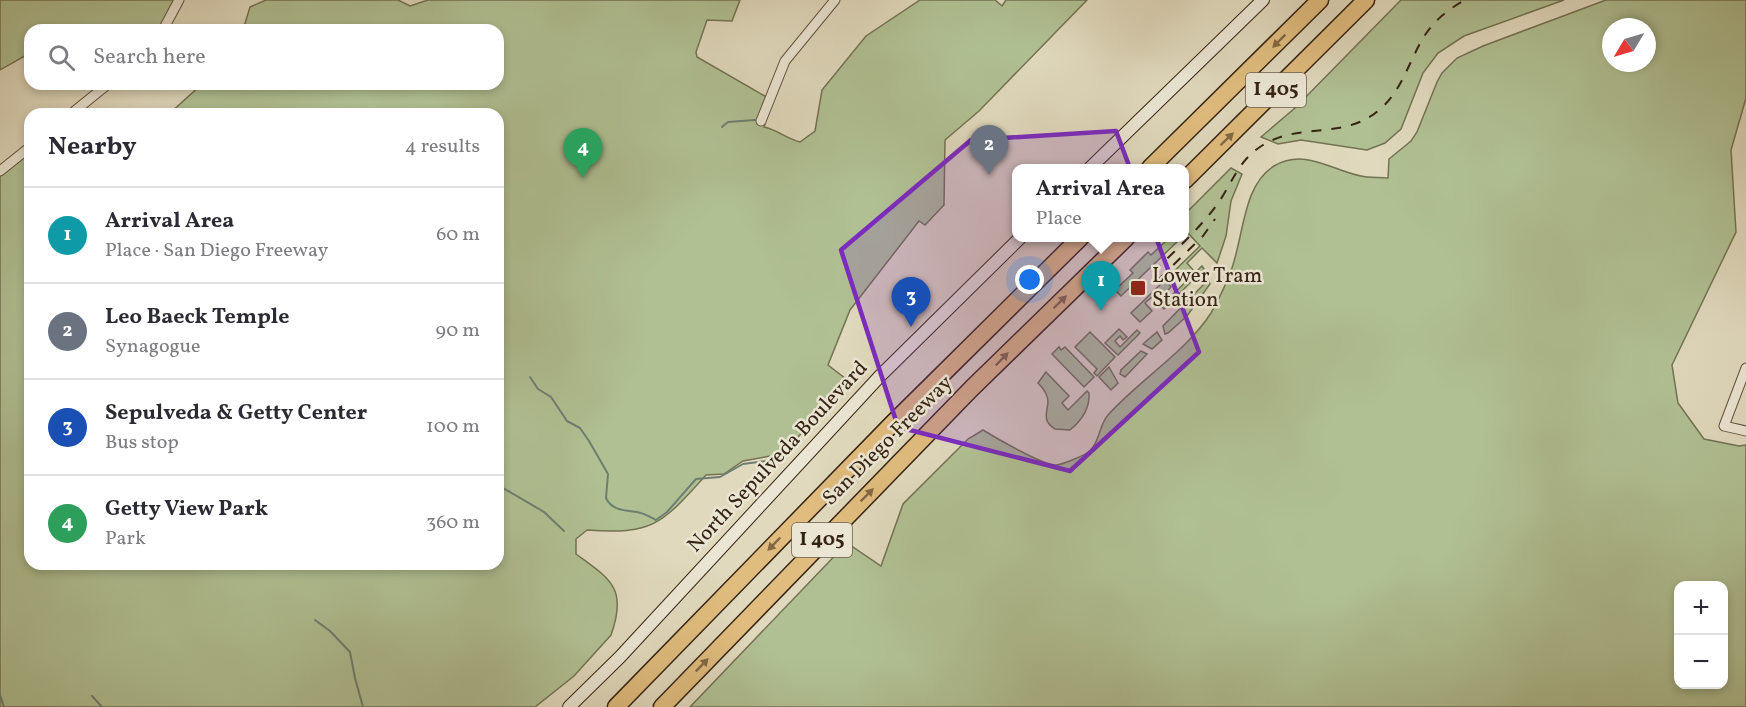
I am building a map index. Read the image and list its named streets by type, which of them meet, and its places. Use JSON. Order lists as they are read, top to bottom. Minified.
{"streets":{"highway":["I 405","San Diego Freeway"],"main road":["North Sepulveda Boulevard"]},"places":{"transit":["Lower Tram Station"]},"north":"bottom left","page":{"search":"Search here","heading":["Nearby","4 results"],"pins":["2","4","1","3"],"popup":["Arrival Area","Place"],"list":[{"mark":"1","name":"Arrival Area","note":"Place · San Diego Freeway","value":"60 m"},{"mark":"2","name":"Leo Baeck Temple","note":"Synagogue","value":"90 m"},{"mark":"3","name":"Sepulveda & Getty Center","note":"Bus stop","value":"100 m"},{"mark":"4","name":"Getty View Park","note":"Park","value":"360 m"}],"map_buttons":["+","−"]}}
